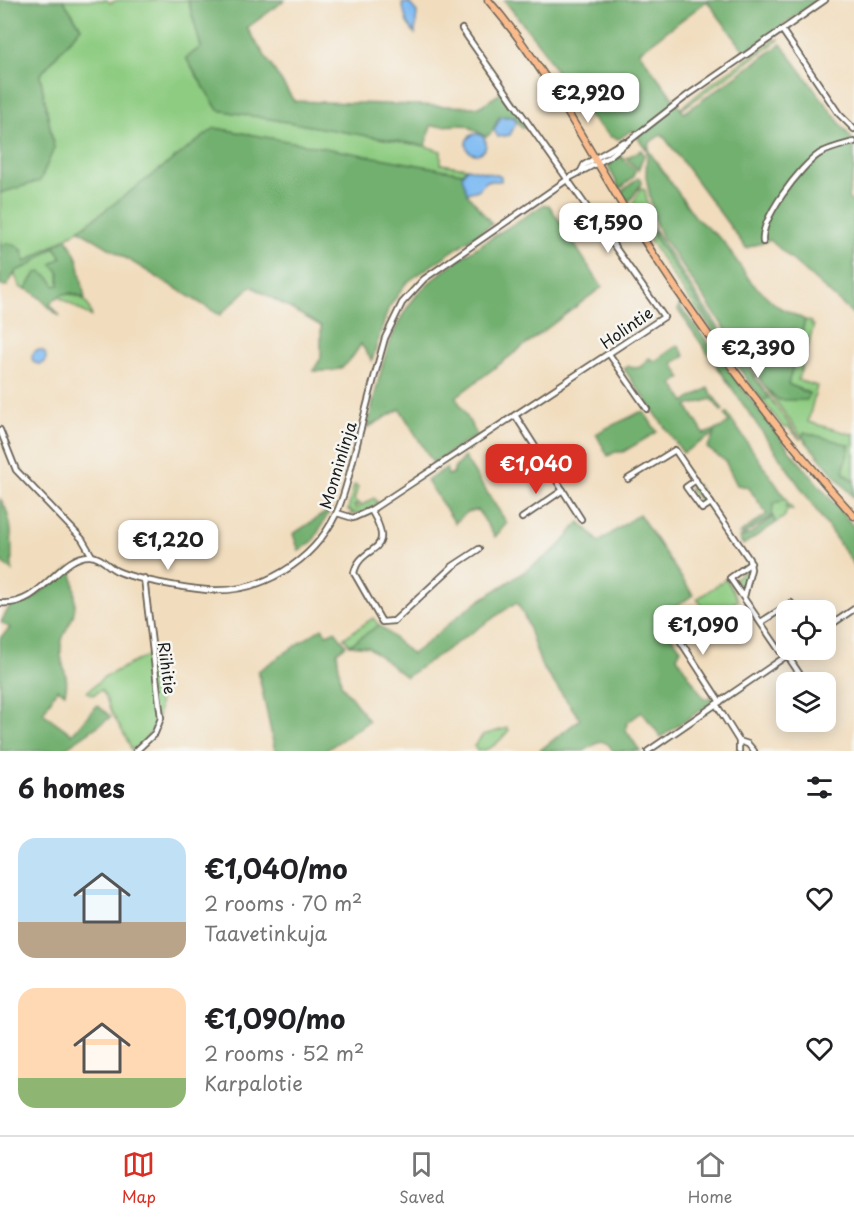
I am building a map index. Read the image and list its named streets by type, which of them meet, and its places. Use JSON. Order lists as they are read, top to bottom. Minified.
{"streets":{"street":["Holintie","Monninlinja","Riihitie"]},"crossings":[["Holintie","Monninlinja"],["Monninlinja","Riihitie"]],"page":{"price":["€2,920","€1,590","€2,390","€1,040","€1,220","€1,090"],"heading":"6 homes","list":[{"name":"€1,040/mo","note":"2 rooms · 70 m² · Taavetinkuja"},{"name":"€1,090/mo","note":"2 rooms · 52 m² · Karpalotie"}],"tabs":["Map","Saved","Home"]}}
